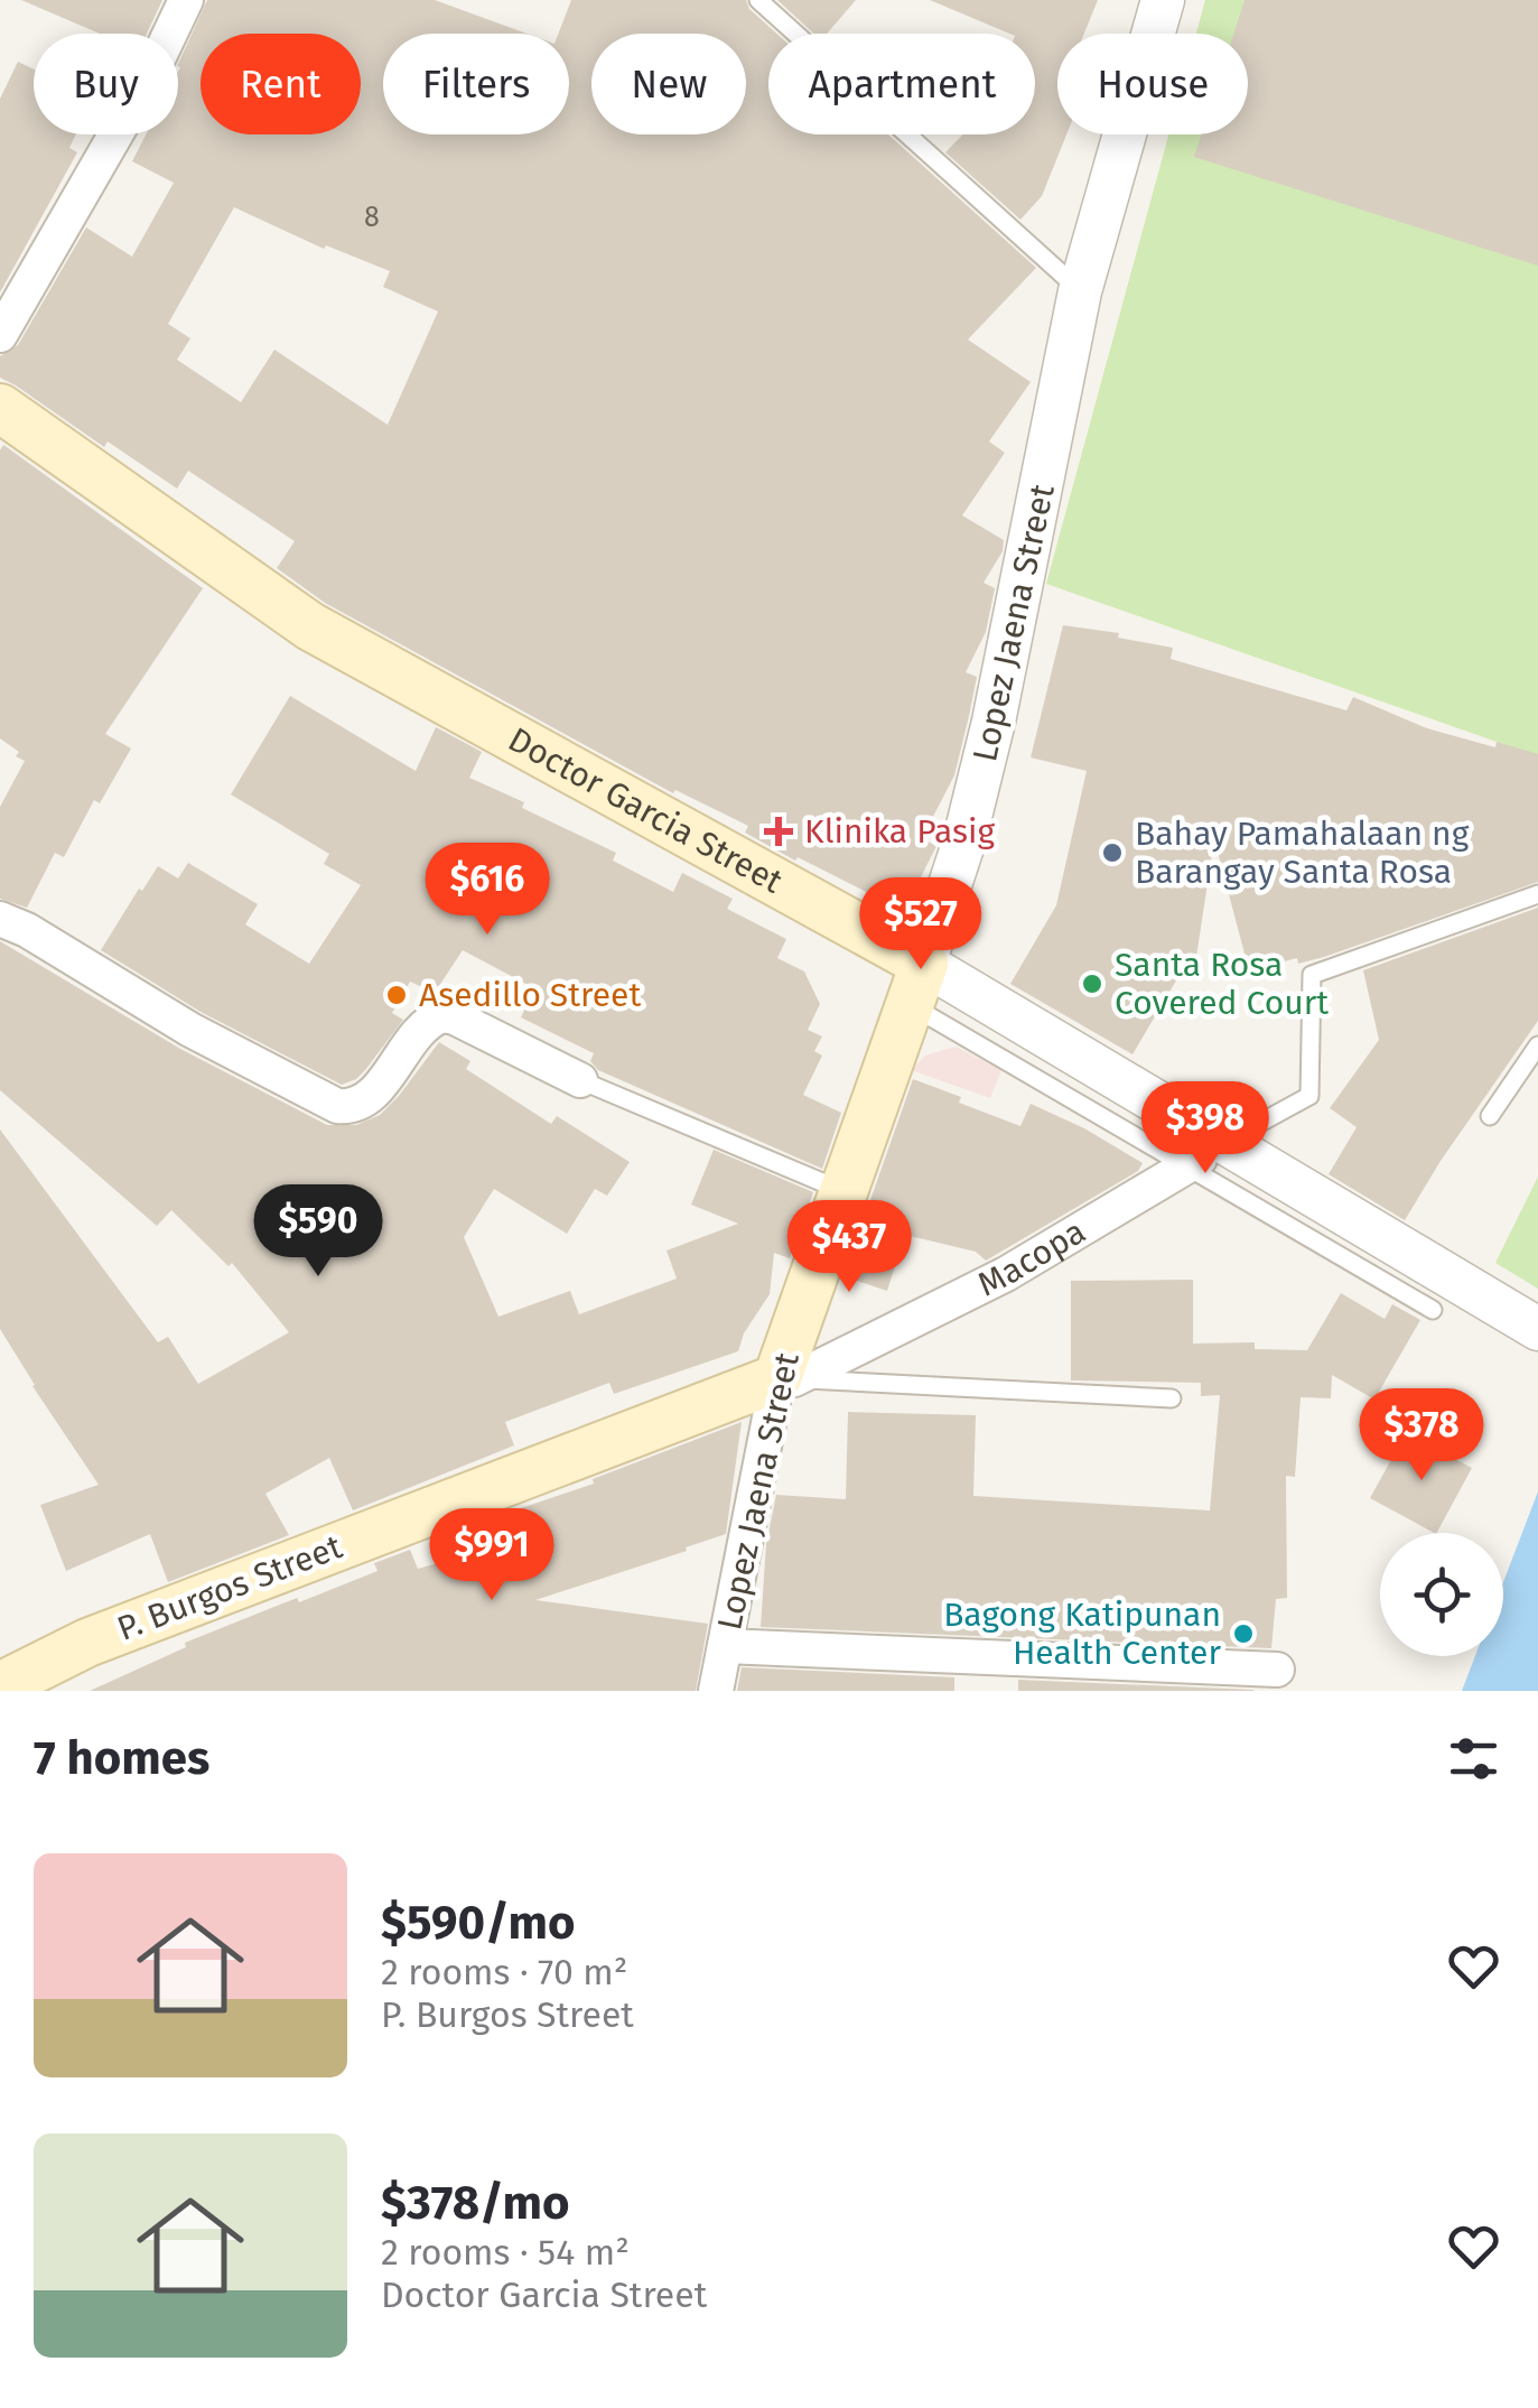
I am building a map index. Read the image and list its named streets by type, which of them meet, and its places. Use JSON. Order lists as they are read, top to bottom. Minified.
{"streets":{"main road":["Lopez Jaena Street","Doctor Garcia Street","P. Burgos Street"],"street":["Macopa"]},"crossings":[["Lopez Jaena Street","Doctor Garcia Street"],["Lopez Jaena Street","Macopa"],["Lopez Jaena Street","P. Burgos Street"],["Macopa","P. Burgos Street"]],"places":{"health":["Klinika Pasig"],"other":["Bahay Pamahalaan ng Barangay Santa Rosa","Santa Rosa Covered Court","Asedillo Street","Bagong Katipunan Health Center"]},"house_numbers":["8"],"page":{"chip":["Buy","Rent","Filters","New","Apartment","House"],"price":["$616","$527","$398","$590","$437","$378","$991"],"heading":"7 homes","list":[{"name":"$590/mo","note":"2 rooms · 70 m² · P. Burgos Street"},{"name":"$378/mo","note":"2 rooms · 54 m² · Doctor Garcia Street"}]}}
